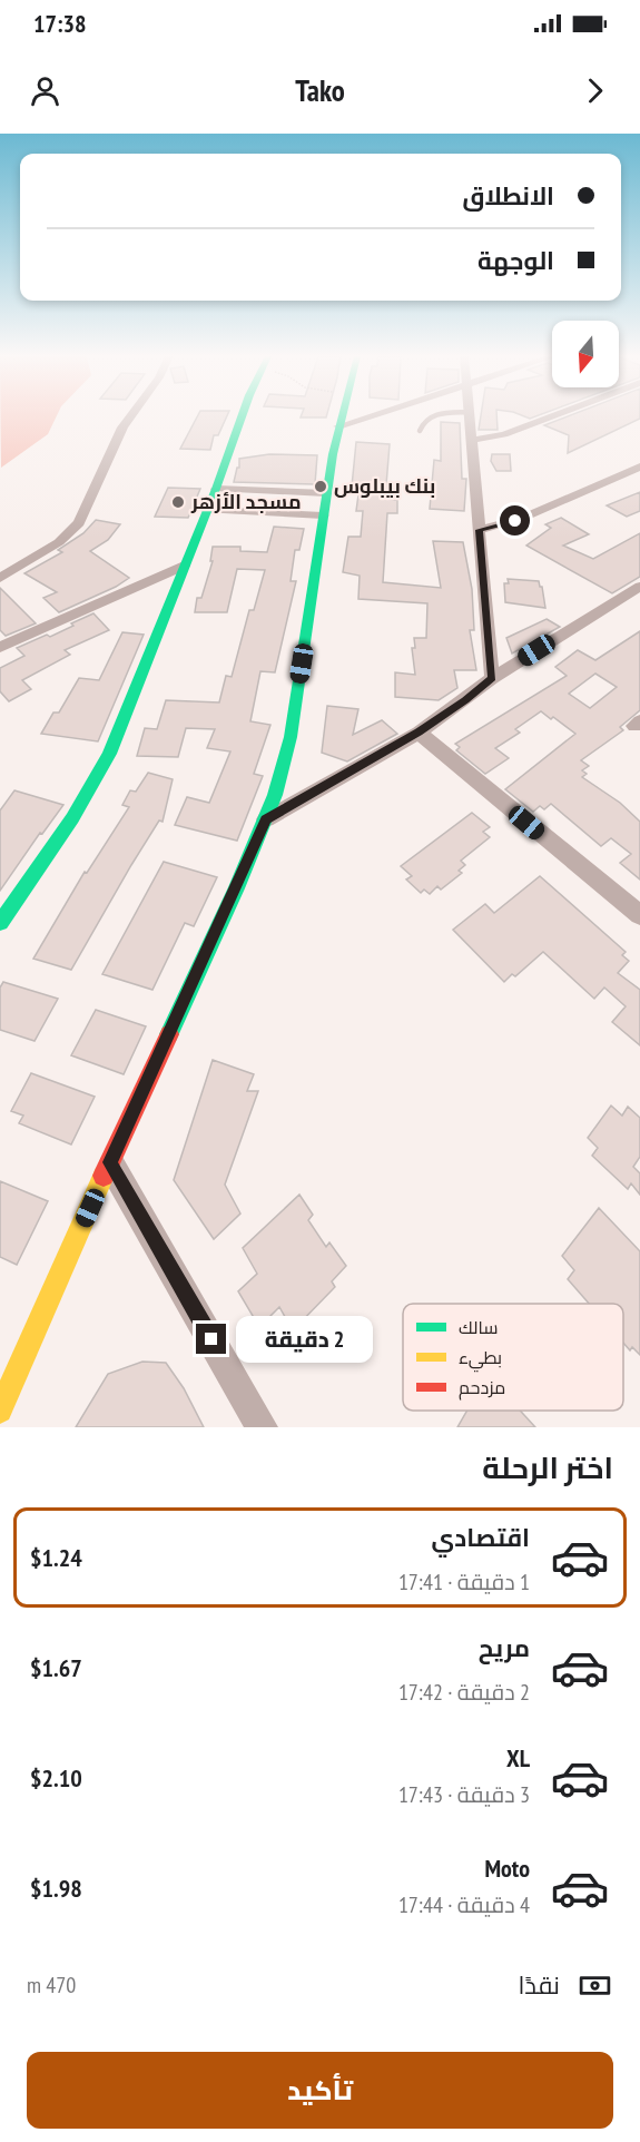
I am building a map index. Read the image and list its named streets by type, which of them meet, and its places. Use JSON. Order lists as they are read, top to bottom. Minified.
{"places":["بنك بيبلوس","مسجد الأزهر"],"legend":["سالك","بطيء","مزدحم"],"north":"bottom","page":{"status":"17:38","header":"Tako","banner":["الانطلاق","الوجهة"],"bubble":"2 دقيقة","heading":"اختر الرحلة","list":[{"name":"اقتصادي","note":"1 دقيقة · 17:41","value":"$1.24"},{"name":"مريح","note":"2 دقيقة · 17:42","value":"$1.67"},{"name":"XL","note":"3 دقيقة · 17:43","value":"$2.10"},{"name":"Moto","note":"4 دقيقة · 17:44","value":"$1.98"}],"pay":["نقدًا","470 m"],"buttons":"تأكيد"}}
